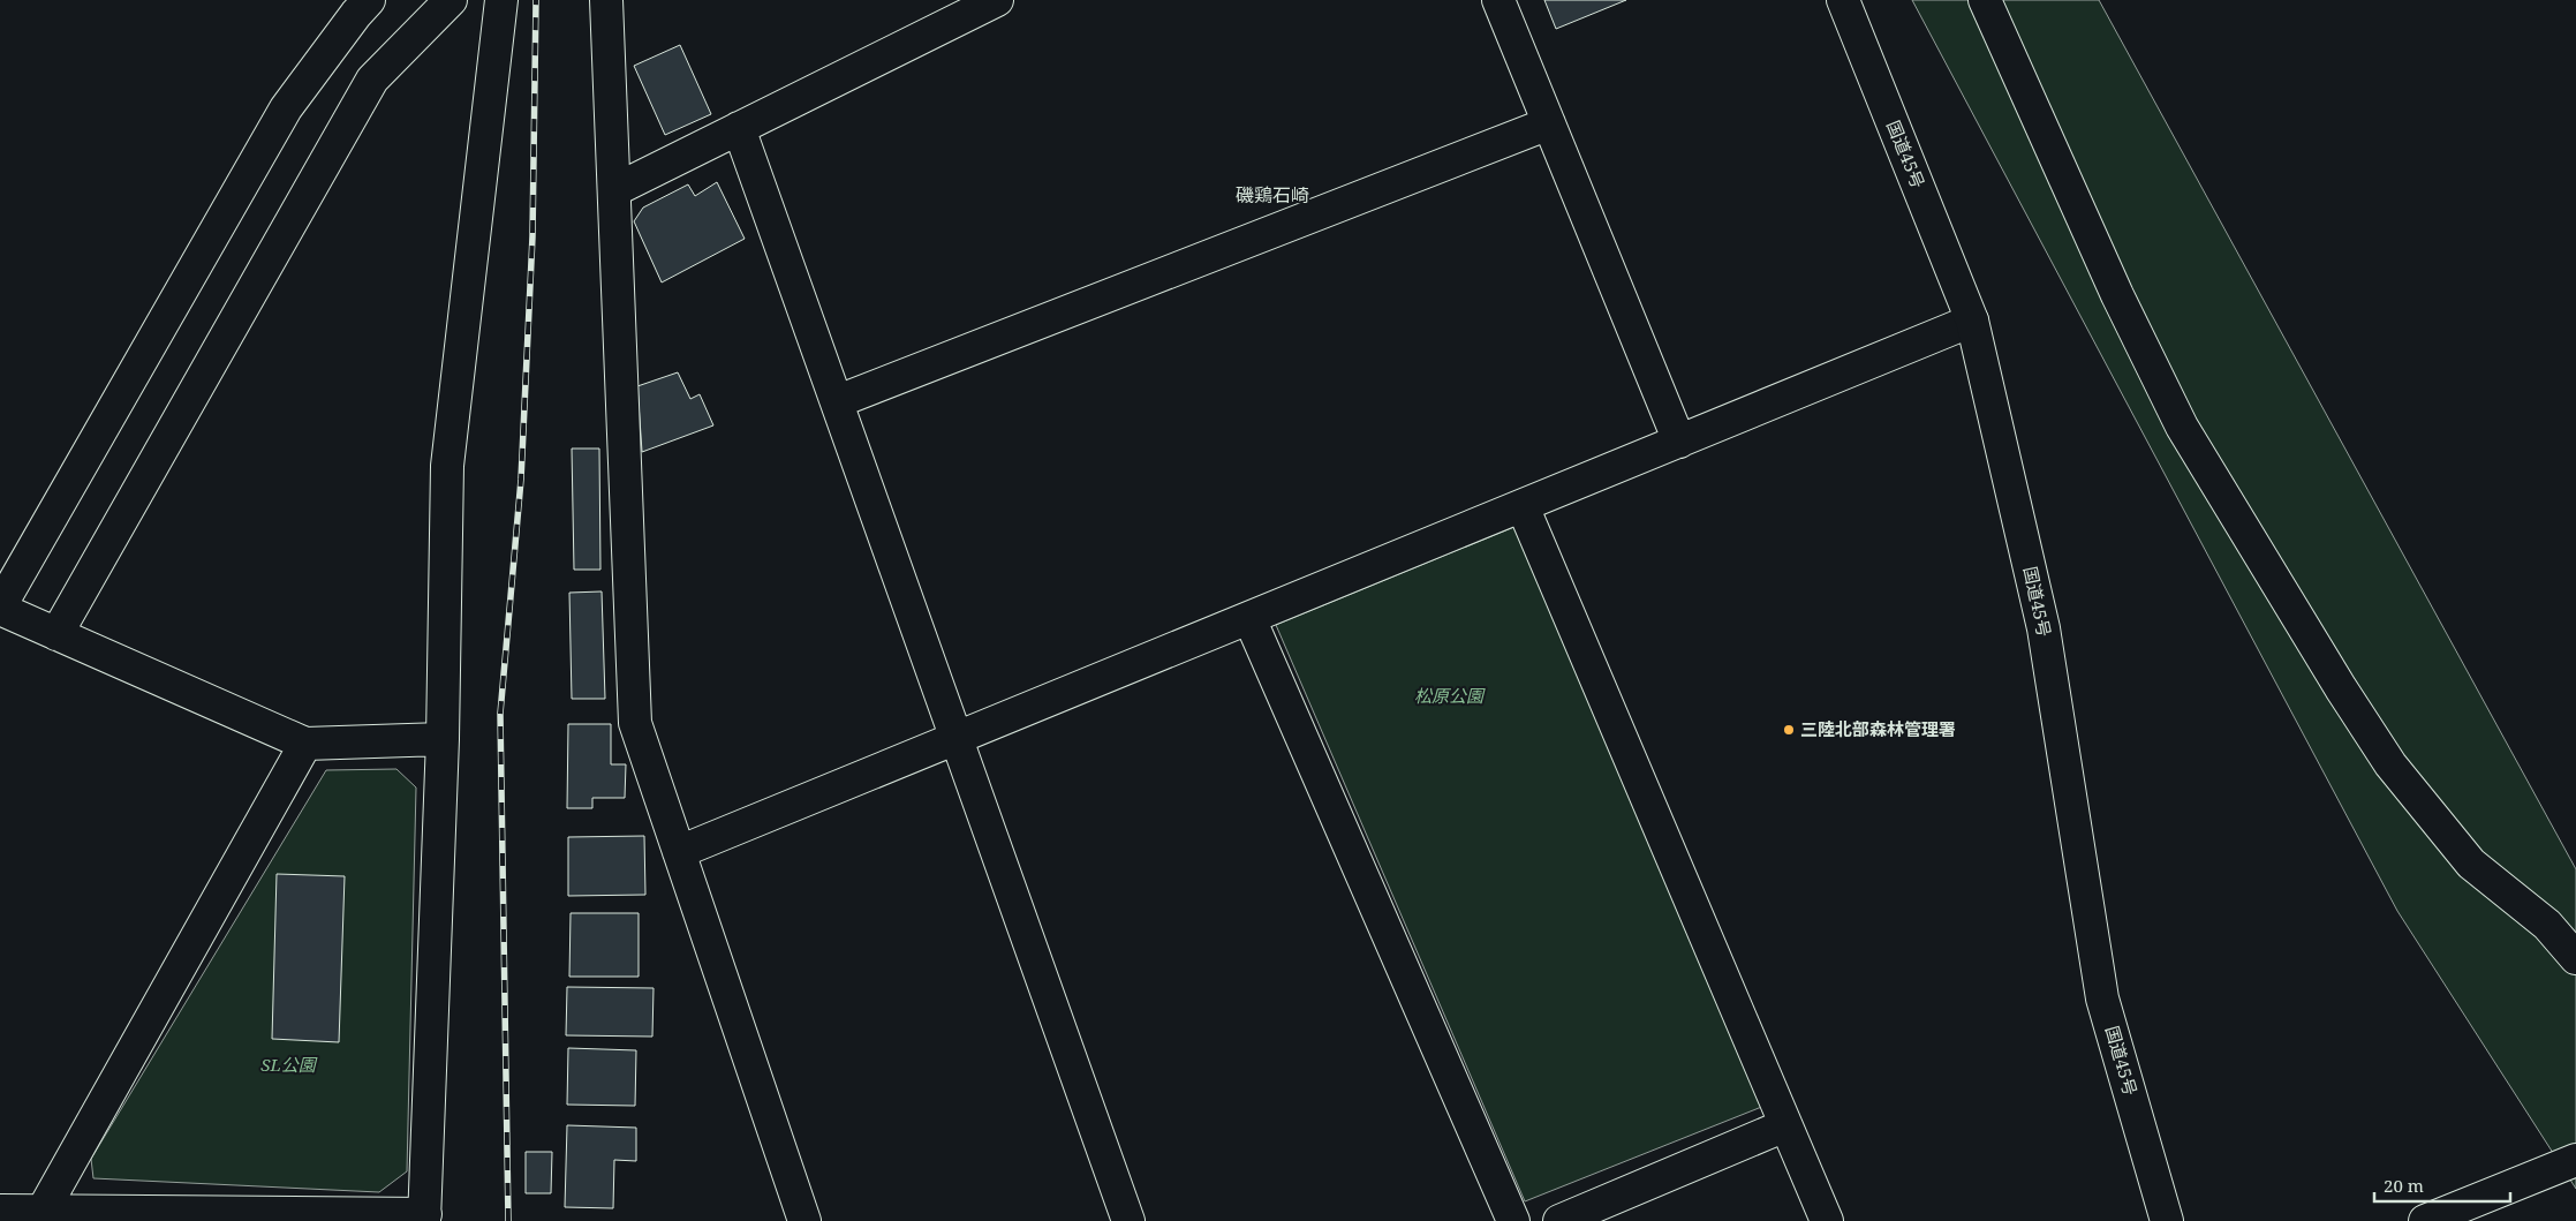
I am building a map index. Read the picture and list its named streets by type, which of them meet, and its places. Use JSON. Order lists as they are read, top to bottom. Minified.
{"streets":{"main road":["国道45号"]},"districts":["磯鶏石崎"],"parks":["松原公園","SL公園"],"places":["三陸北部森林管理署"],"scale_bar":"20 m"}
